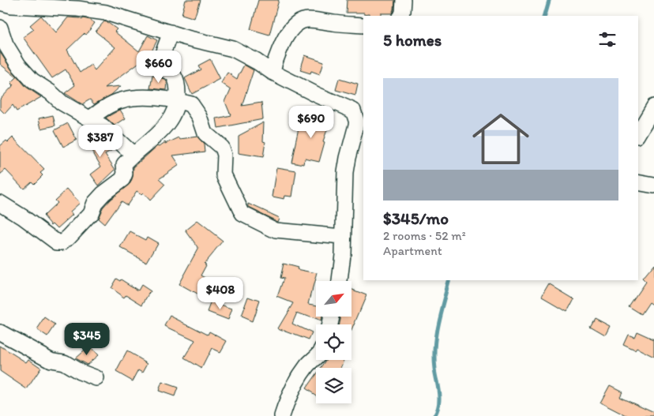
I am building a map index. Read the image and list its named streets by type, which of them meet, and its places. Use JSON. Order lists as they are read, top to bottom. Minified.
{"north":"top right","page":{"heading":"5 homes","price":["$660","$690","$387","$408","$345"],"list":[{"name":"$345/mo","note":"2 rooms · 52 m² · Apartment"}]}}
